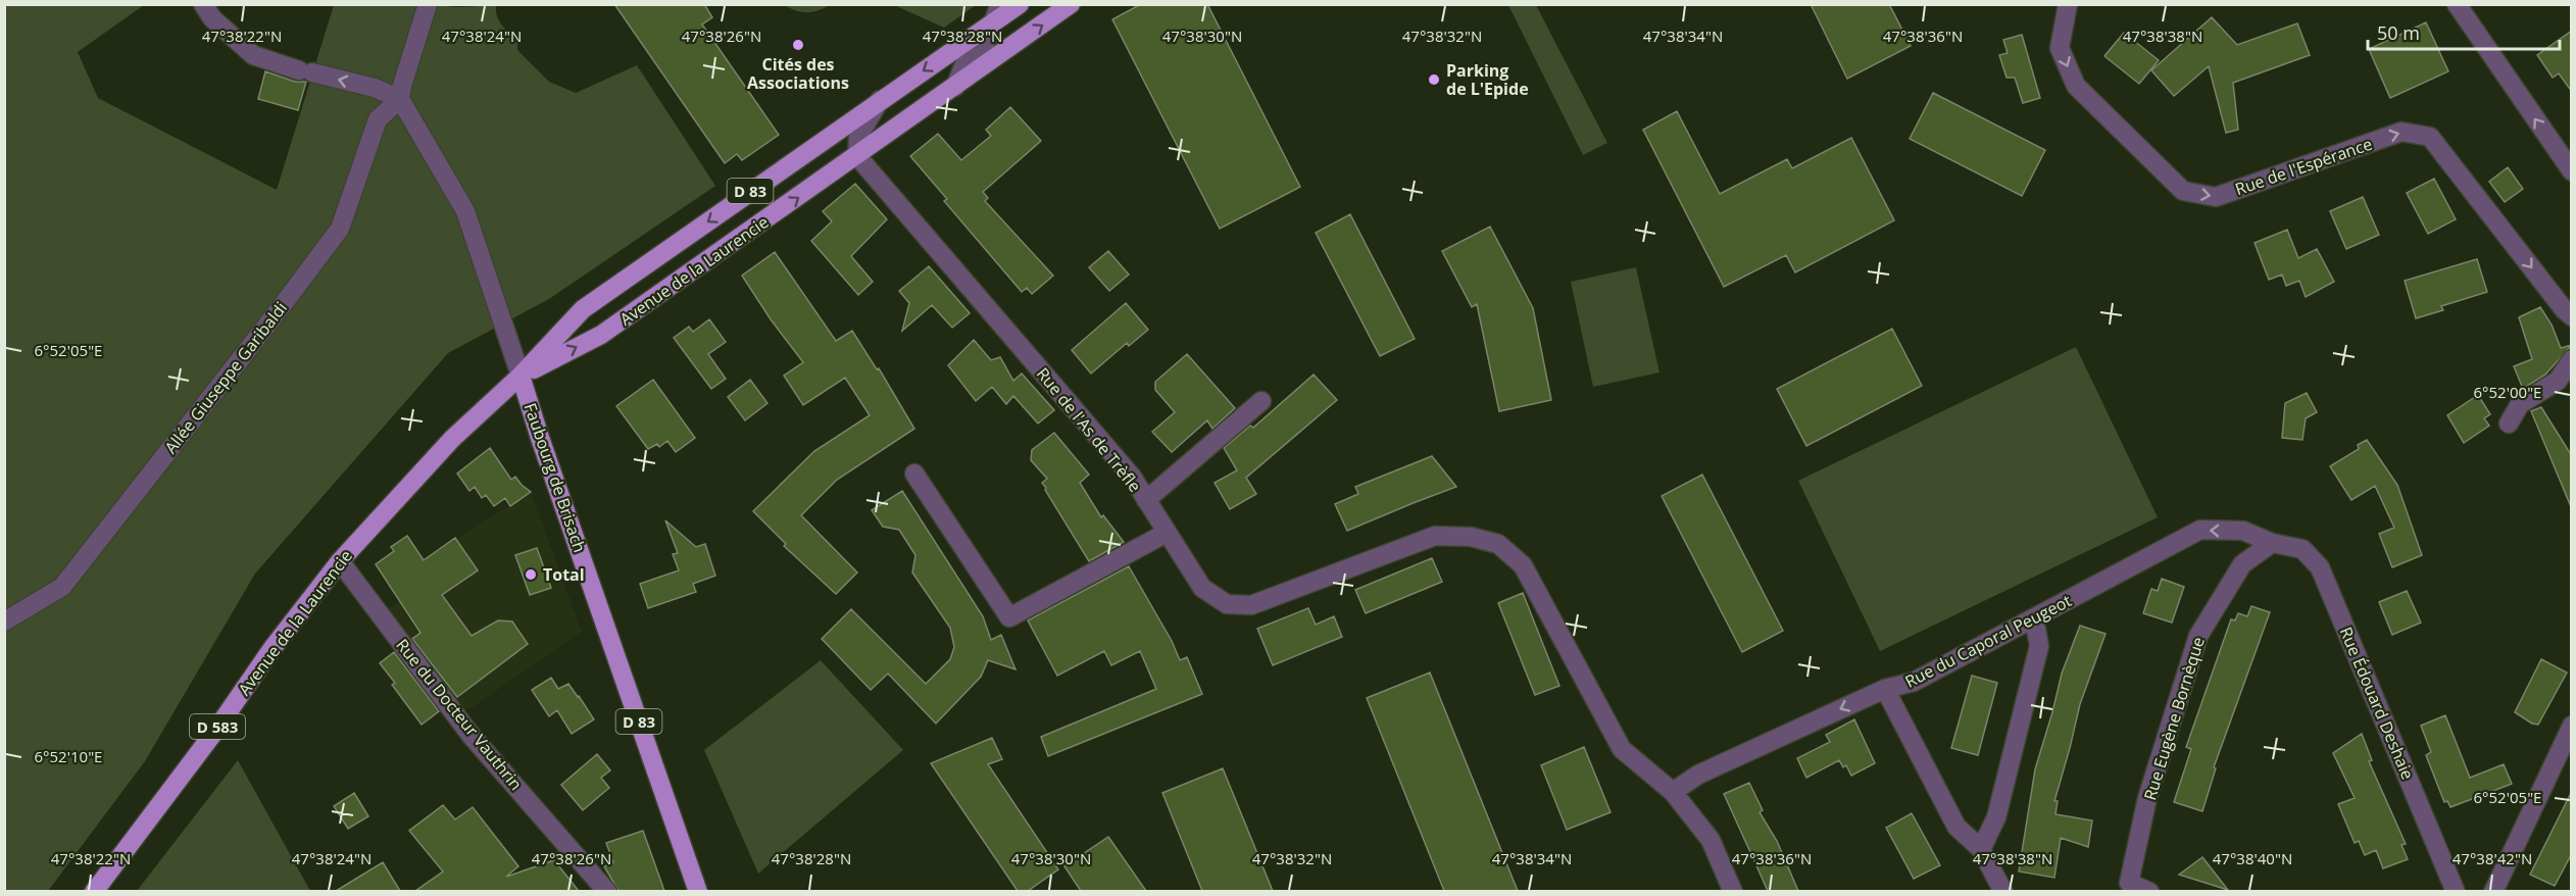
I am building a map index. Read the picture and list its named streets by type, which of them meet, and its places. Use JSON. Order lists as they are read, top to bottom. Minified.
{"streets":{"main road":["D 83","Avenue de la Laurencie","Faubourg de Brisach","D 583"],"street":["Rue de l'Espérance","Allée Giuseppe Garibaldi","Rue de l'As de Trèfle","Rue du Caporal Peugeot","Rue Édouard Deshaie","Rue du Docteur Vauthrin","Rue Eugène Bornèque"]},"crossings":[["Avenue de la Laurencie","Rue de l'As de Trèfle"],["Avenue de la Laurencie","Faubourg de Brisach"],["Avenue de la Laurencie","Rue du Docteur Vauthrin"],["Rue de l'As de Trèfle","Rue du Caporal Peugeot"],["Rue du Caporal Peugeot","Rue Édouard Deshaie"],["Rue du Caporal Peugeot","Rue Eugène Bornèque"],["Rue Édouard Deshaie","Rue Eugène Bornèque"]],"one_way":["Rue de l'Espérance","Rue du Caporal Peugeot"],"places":["Cités des Associations","Parking de L'Epide","Total"],"scale_bar":"50 m","coordinates":["47°38'22\"N","47°38'24\"N","47°38'26\"N","47°38'28\"N","47°38'30\"N","47°38'32\"N","47°38'34\"N","47°38'36\"N","47°38'38\"N","6°52'05\"E","6°52'00\"E","6°52'10\"E","47°38'40\"N","47°38'42\"N"]}
